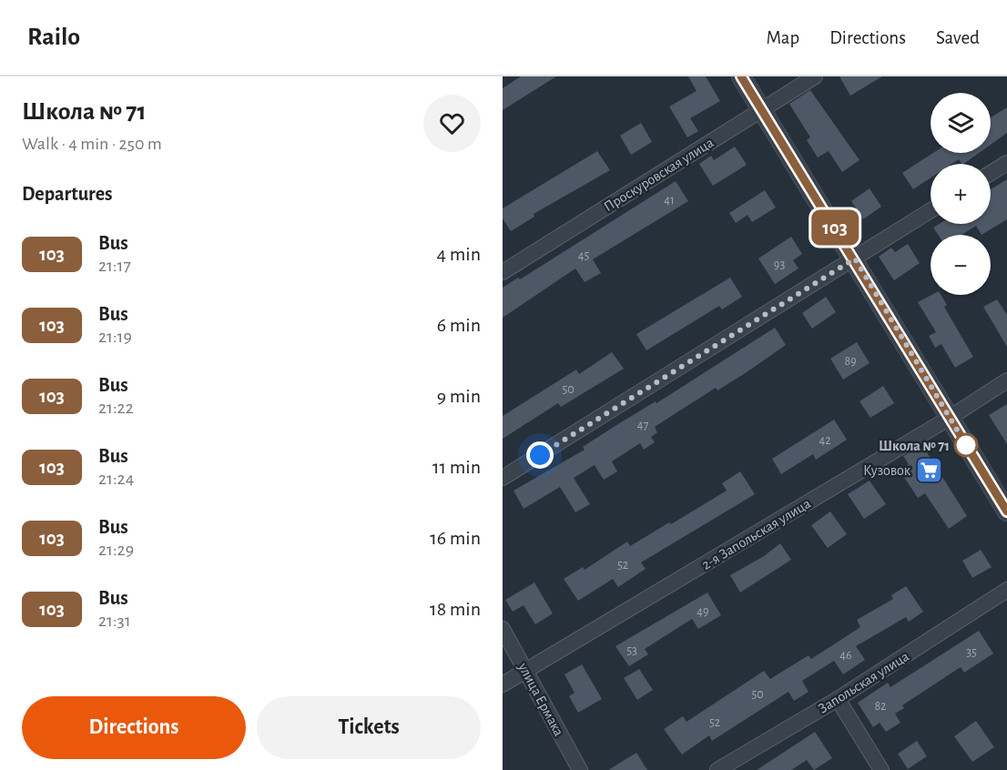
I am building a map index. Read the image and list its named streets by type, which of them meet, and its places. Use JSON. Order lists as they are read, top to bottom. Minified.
{"streets":{"street":["Проскуровская улица","2-я Запольская улица","Запольская улица","улица Ермака"]},"crossings":[["2-я Запольская улица","улица Ермака"]],"places":{"other":["Школа № 71"],"supermarket":["Кузовок"]},"lines":["bus line 103"],"house_numbers":["41","45","93","89","50","47","42","52","49","53","35","46","50","82","52"],"page":{"header":"Railo","nav":["Map","Directions","Saved"],"heading":[["Школа № 71","Walk · 4 min · 250 m"],"Departures"],"on_map":"103","map_buttons":["+","−"],"list":[{"mark":"103","name":"Bus","note":"21:17","value":"4 min"},{"mark":"103","name":"Bus","note":"21:19","value":"6 min"},{"mark":"103","name":"Bus","note":"21:22","value":"9 min"},{"mark":"103","name":"Bus","note":"21:24","value":"11 min"},{"mark":"103","name":"Bus","note":"21:29","value":"16 min"},{"mark":"103","name":"Bus","note":"21:31","value":"18 min"}],"buttons":["Directions","Tickets"]}}
